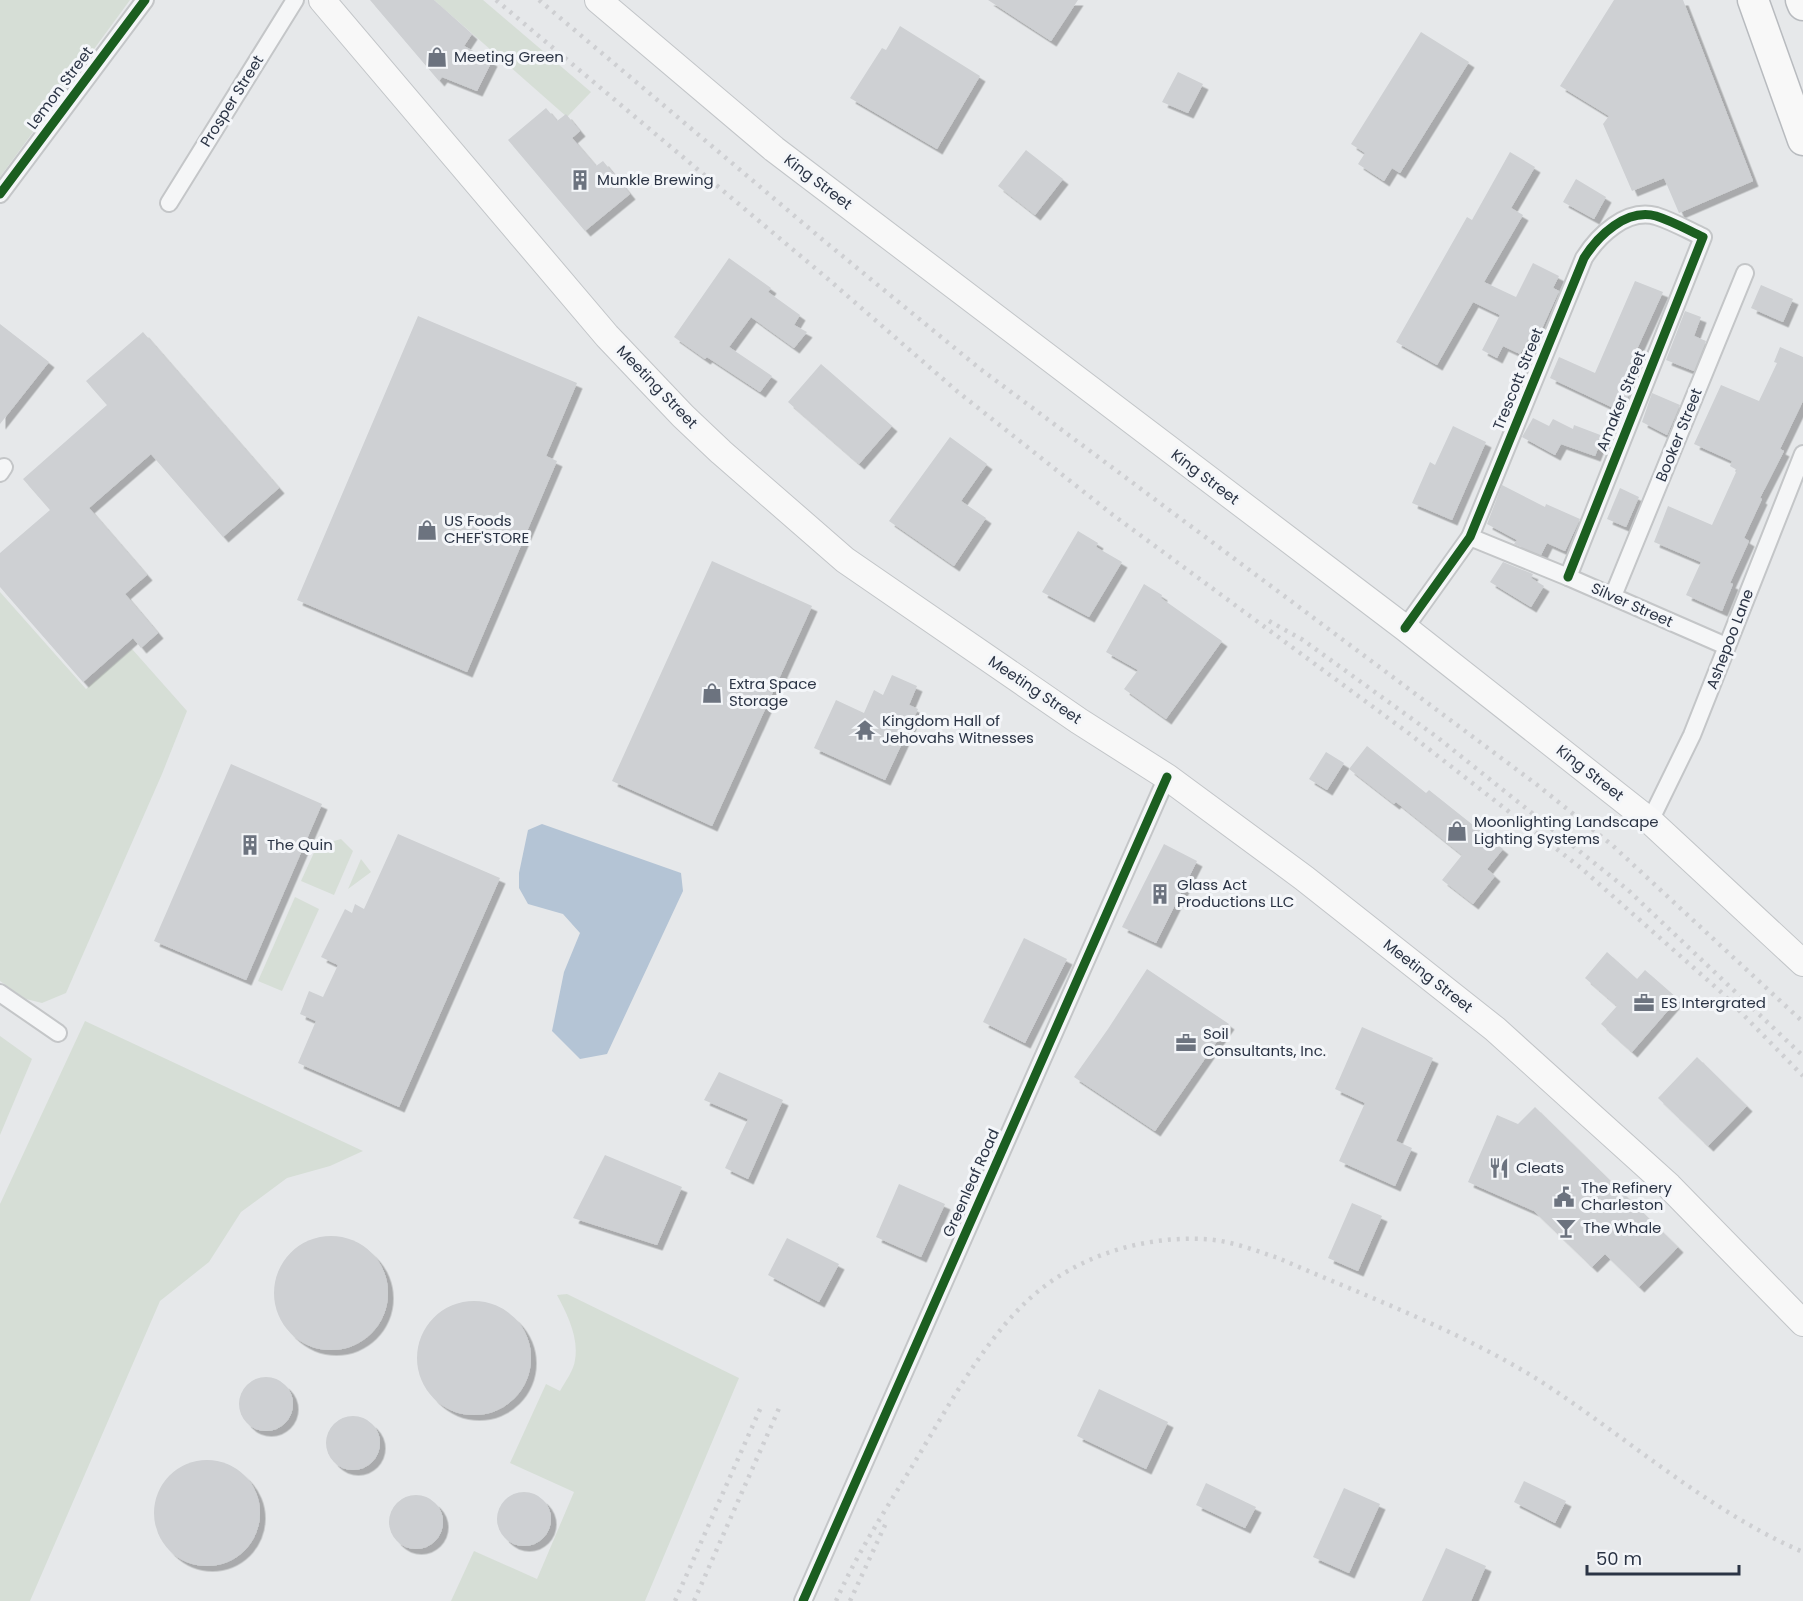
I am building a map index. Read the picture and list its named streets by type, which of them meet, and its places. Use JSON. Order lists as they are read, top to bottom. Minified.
{"streets":{"main road":["King Street","Meeting Street"],"street":["Lemon Street","Prosper Street","Trescott Street","Amaker Street","Booker Street","Silver Street","Ashepoo Lane","Greenleaf Road"]},"crossings":[["King Street","Trescott Street"],["King Street","Ashepoo Lane"],["Trescott Street","Amaker Street"],["Trescott Street","Silver Street"],["Meeting Street","Greenleaf Road"],["Amaker Street","Silver Street"],["Booker Street","Silver Street"],["Silver Street","Ashepoo Lane"]],"places":{"shop":["Meeting Green","US Foods CHEF'STORE","Extra Space Storage","Moonlighting Landscape Lighting Systems"],"building":["Munkle Brewing","The Quin","Glass Act Productions LLC"],"temple":["Kingdom Hall of Jehovahs Witnesses"],"office":["ES Intergrated","Soil Consultants, Inc."],"restaurant":["Cleats"],"public building":["The Refinery Charleston"],"bar":["The Whale"]},"scale_bar":"50 m"}
